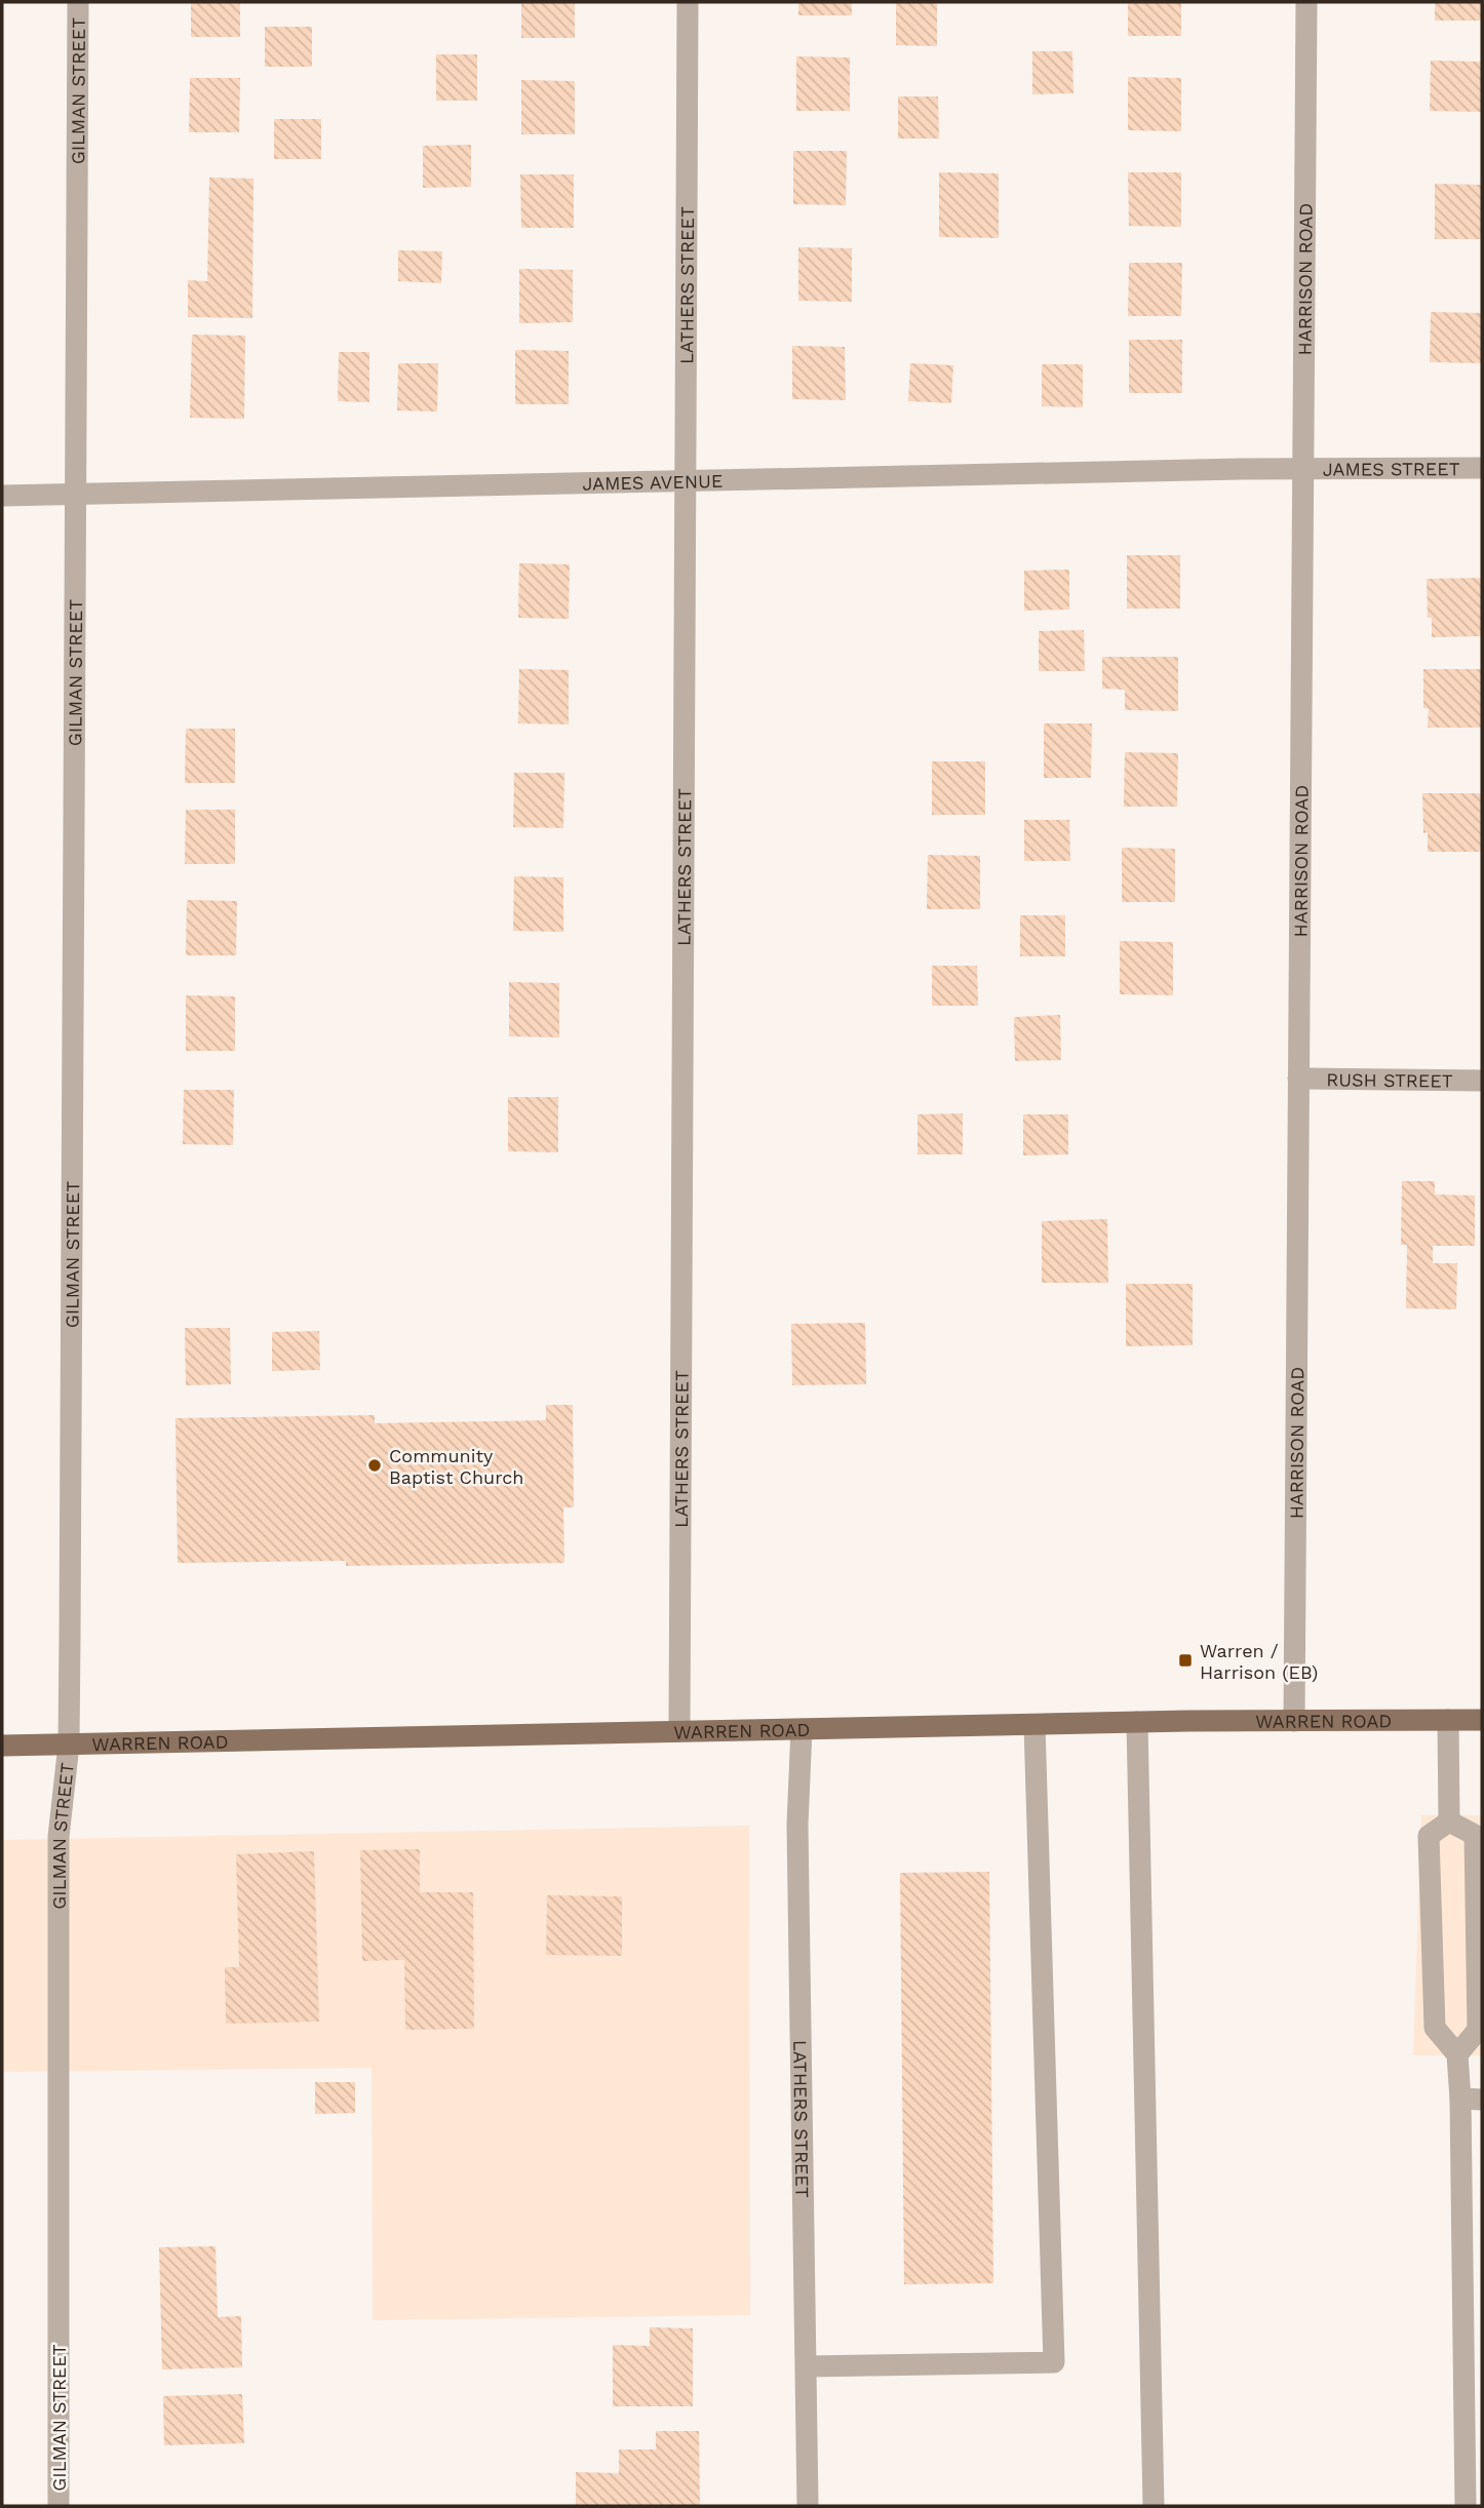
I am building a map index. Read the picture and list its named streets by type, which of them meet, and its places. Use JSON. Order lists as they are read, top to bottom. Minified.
{"streets":{"main road":["WARREN ROAD"],"street":["GILMAN STREET","HARRISON ROAD","LATHERS STREET","JAMES STREET","JAMES AVENUE","RUSH STREET"]},"crossings":[["GILMAN STREET","JAMES AVENUE"],["GILMAN STREET","WARREN ROAD"],["HARRISON ROAD","JAMES STREET"],["HARRISON ROAD","JAMES AVENUE"],["HARRISON ROAD","RUSH STREET"],["HARRISON ROAD","WARREN ROAD"],["LATHERS STREET","JAMES AVENUE"],["LATHERS STREET","WARREN ROAD"],["JAMES STREET","JAMES AVENUE"]],"places":{"other":["Community Baptist Church"],"transit":["Warren / Harrison (EB)"]}}
